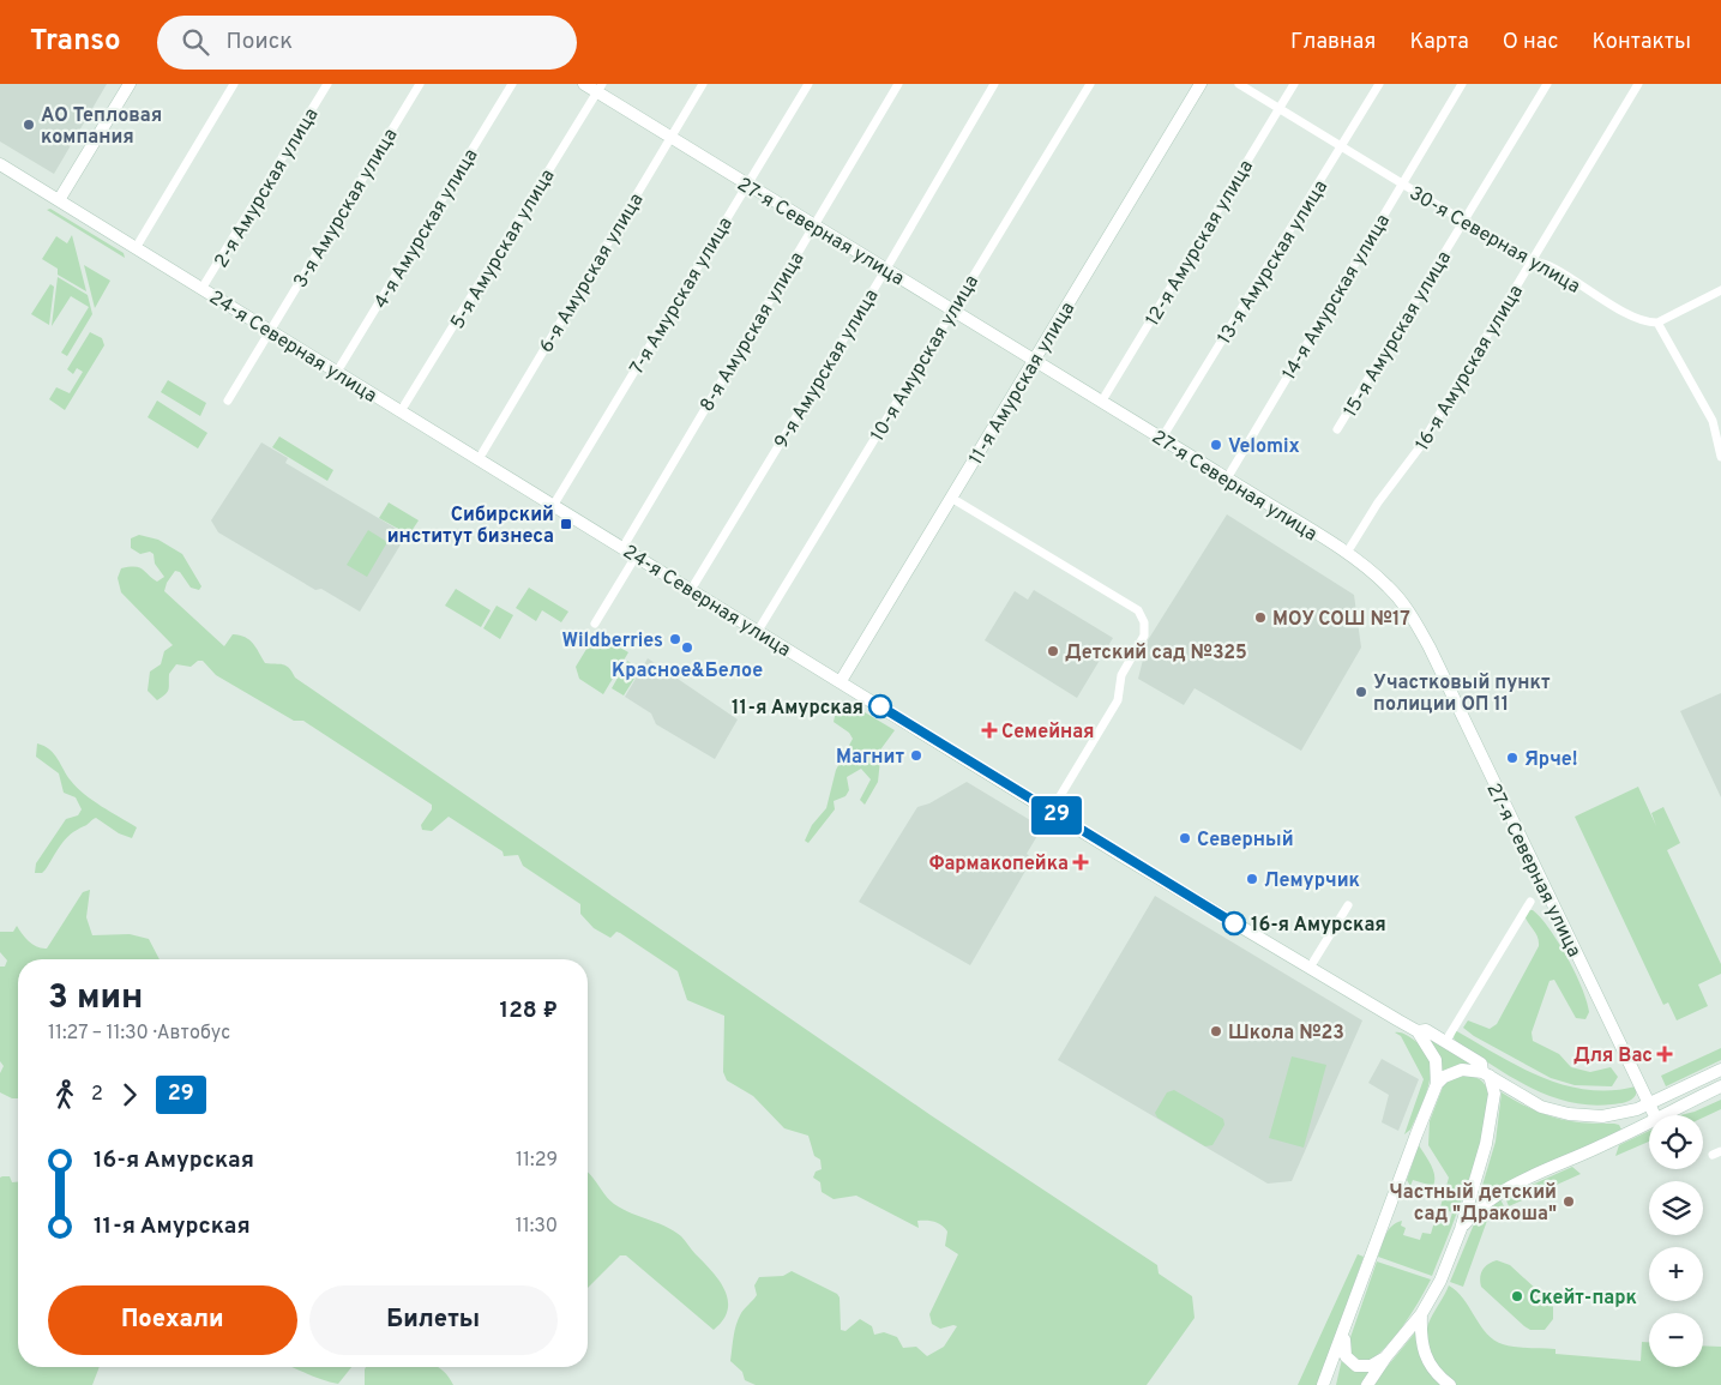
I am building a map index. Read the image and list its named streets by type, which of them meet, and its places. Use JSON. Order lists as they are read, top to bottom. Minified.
{"streets":{"main road":["27-я Северная улица","24-я Северная улица","11-я Амурская улица"],"street":["2-я Амурская улица","3-я Амурская улица","4-я Амурская улица","30-я Северная улица","12-я Амурская улица","5-я Амурская улица","13-я Амурская улица","6-я Амурская улица","7-я Амурская улица","14-я Амурская улица","8-я Амурская улица","15-я Амурская улица","10-я Амурская улица","16-я Амурская улица","9-я Амурская улица"]},"crossings":[["2-я Амурская улица","24-я Северная улица"],["3-я Амурская улица","24-я Северная улица"],["4-я Амурская улица","24-я Северная улица"],["27-я Северная улица","12-я Амурская улица"],["27-я Северная улица","5-я Амурская улица"],["27-я Северная улица","13-я Амурская улица"],["27-я Северная улица","6-я Амурская улица"],["27-я Северная улица","7-я Амурская улица"],["27-я Северная улица","14-я Амурская улица"],["27-я Северная улица","8-я Амурская улица"],["27-я Северная улица","24-я Северная улица"],["27-я Северная улица","10-я Амурская улица"],["27-я Северная улица","16-я Амурская улица"],["27-я Северная улица","9-я Амурская улица"],["27-я Северная улица","11-я Амурская улица"],["30-я Северная улица","12-я Амурская улица"],["30-я Северная улица","13-я Амурская улица"],["30-я Северная улица","14-я Амурская улица"],["30-я Северная улица","15-я Амурская улица"],["30-я Северная улица","16-я Амурская улица"],["5-я Амурская улица","24-я Северная улица"],["6-я Амурская улица","24-я Северная улица"],["7-я Амурская улица","24-я Северная улица"],["8-я Амурская улица","24-я Северная улица"],["24-я Северная улица","10-я Амурская улица"],["24-я Северная улица","9-я Амурская улица"],["24-я Северная улица","11-я Амурская улица"]],"places":{"other":["АО Тепловая компания","Velomix","МОУ СОШ №17","Wildberries","Красное&Белое","Детский сад №325","Участковый пункт полиции ОП 11","11-я Амурская","Магнит","Ярче!","Северный","Лемурчик","16-я Амурская","Школа №23","Частный детский сад \"Дракоша\"","Скейт-парк"],"transit":["Сибирский институт бизнеса"],"health":["Семейная","Фармакопейка","Для Вас"]},"lines":["bus line 29"],"page":{"header":"Transo","search":"Поиск","nav":["Главная","Карта","О нас","Контакты"],"on_map":"29","heading":["3 мин","11:27 – 11:30 · Автобус","128 ₽"],"legs":["2","29"],"map_buttons":["+","−"],"list":[{"name":"16-я Амурская","value":"11:29"},{"name":"11-я Амурская","value":"11:30"}],"buttons":["Поехали","Билеты"]}}
